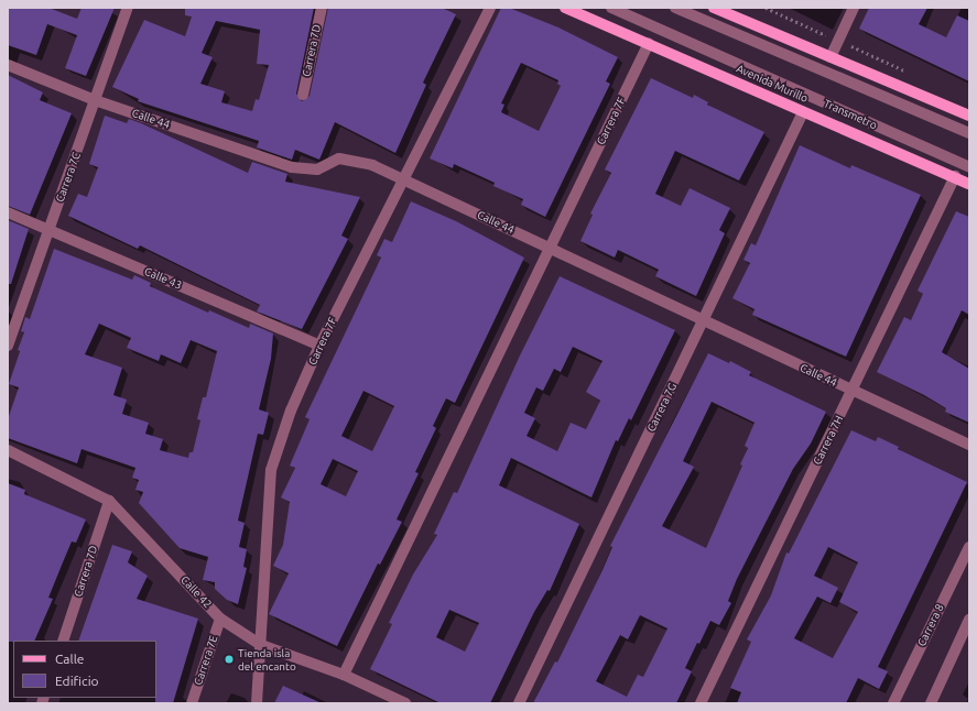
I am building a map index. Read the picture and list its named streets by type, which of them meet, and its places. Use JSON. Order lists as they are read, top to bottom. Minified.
{"streets":{"main road":["Avenida Murillo"],"street":["Carrera 7D","Transmetro","Calle 44","Carrera 7F","Carrera 7C","Calle 43","Carrera 7G","Carrera 7H","Calle 42","Carrera 8","Carrera 7E"]},"crossings":[["Carrera 7D","Calle 42"],["Avenida Murillo","Carrera 7F"],["Avenida Murillo","Carrera 7G"],["Avenida Murillo","Carrera 7H"],["Calle 44","Carrera 7F"],["Calle 44","Carrera 7C"],["Calle 44","Carrera 7G"],["Calle 44","Carrera 7H"],["Carrera 7F","Calle 43"],["Carrera 7F","Calle 42"],["Carrera 7C","Calle 43"],["Calle 42","Carrera 7E"]],"places":["Tienda isla del encanto"],"legend":["Calle","Edificio"]}
